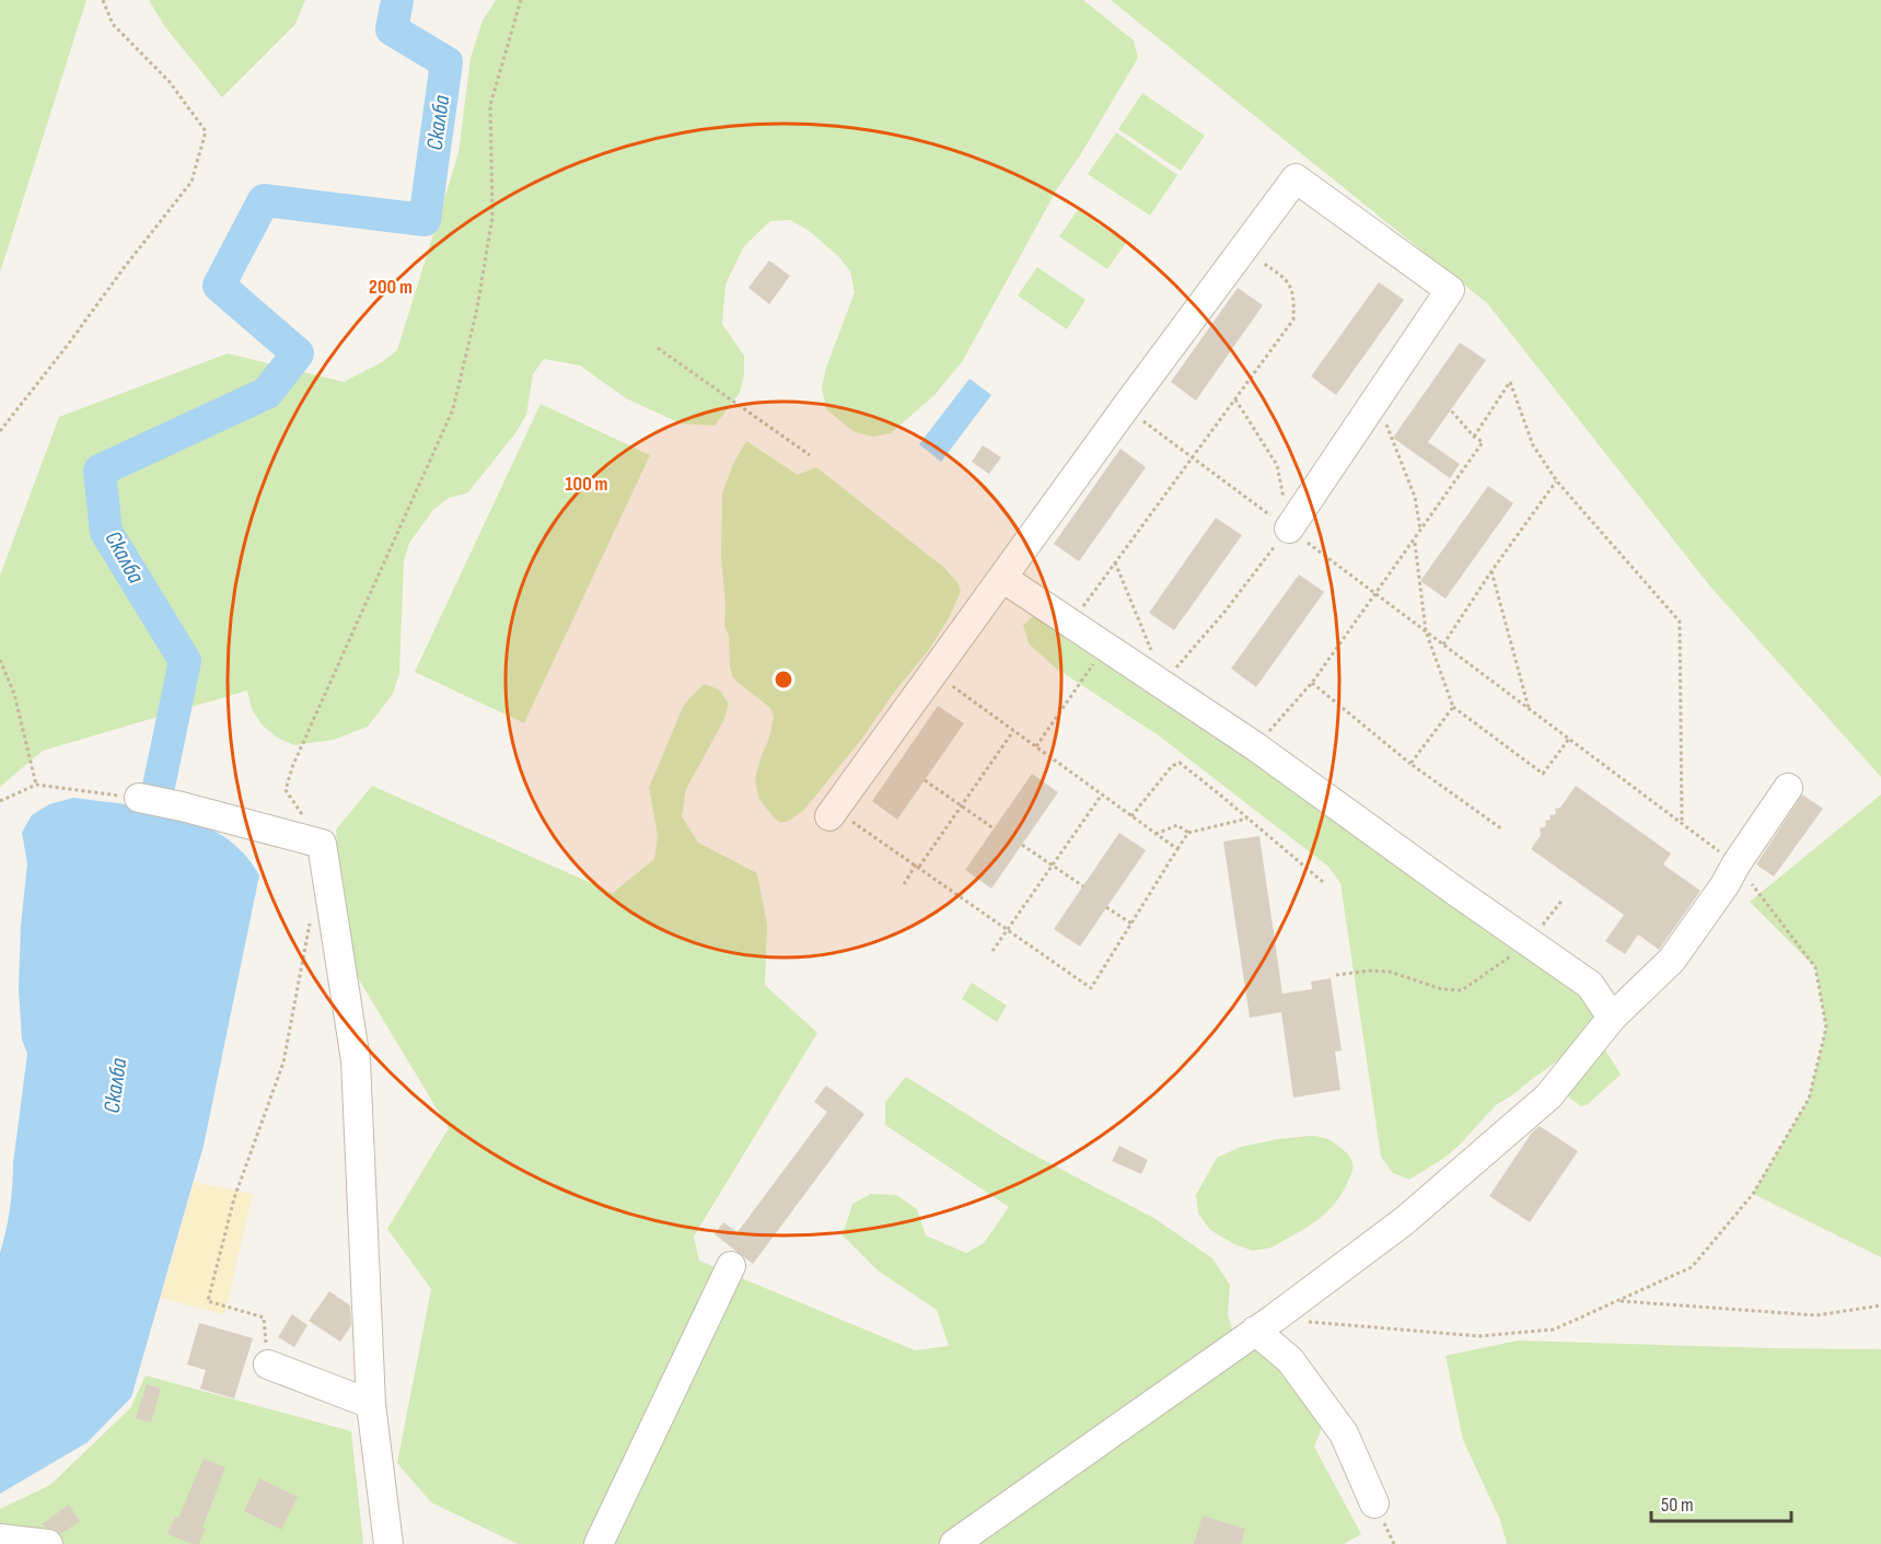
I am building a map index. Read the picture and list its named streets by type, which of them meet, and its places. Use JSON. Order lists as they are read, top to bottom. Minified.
{"water":["Скалба"],"scale_bar":"50 m","rings":["200 m","100 m"]}
